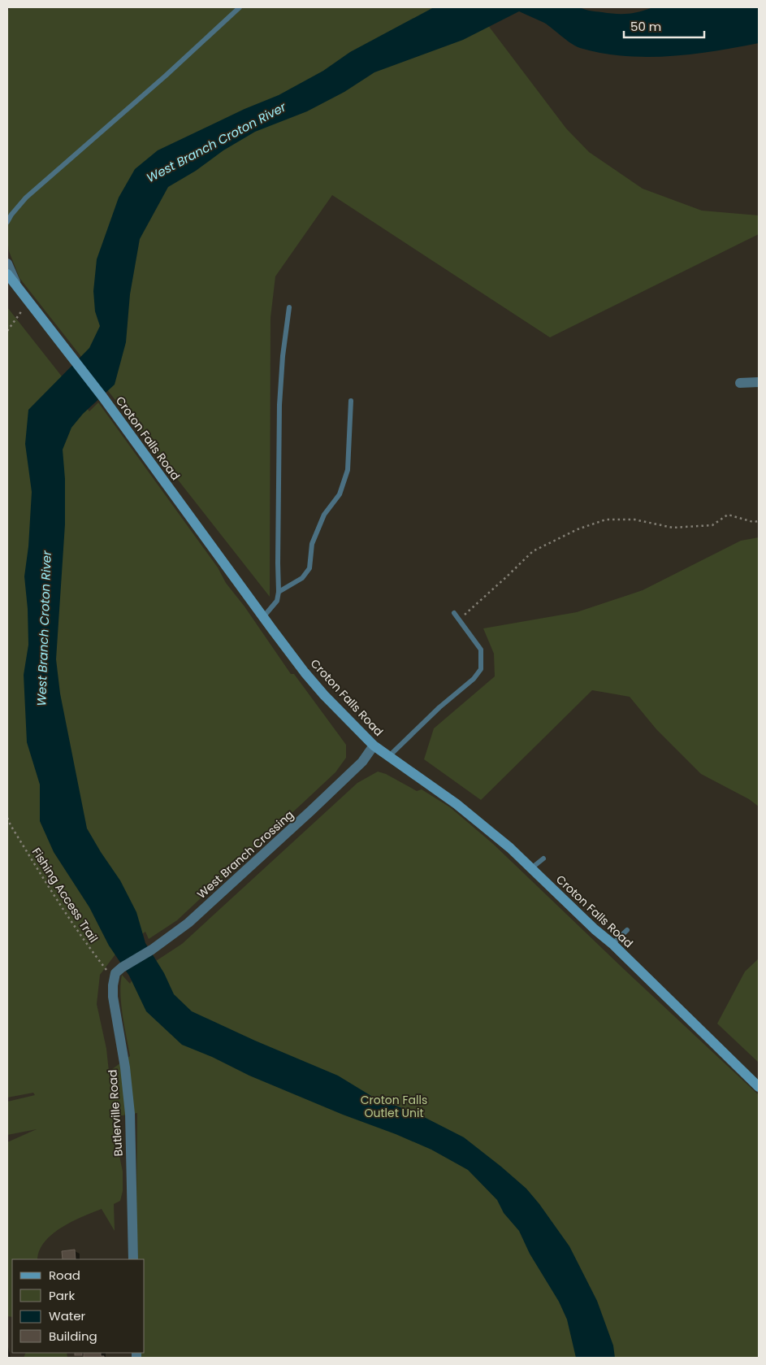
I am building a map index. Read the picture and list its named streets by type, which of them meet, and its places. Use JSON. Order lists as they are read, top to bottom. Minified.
{"streets":{"street":["Croton Falls Road","West Branch Crossing","Butlerville Road"],"path":["Fishing Access Trail"]},"crossings":[["Croton Falls Road","West Branch Crossing"],["West Branch Crossing","Fishing Access Trail"],["West Branch Crossing","Butlerville Road"],["Fishing Access Trail","Butlerville Road"]],"water":["West Branch Croton River"],"parks":["Croton Falls Outlet Unit"],"legend":["Road","Park","Water","Building"],"scale_bar":"50 m"}
